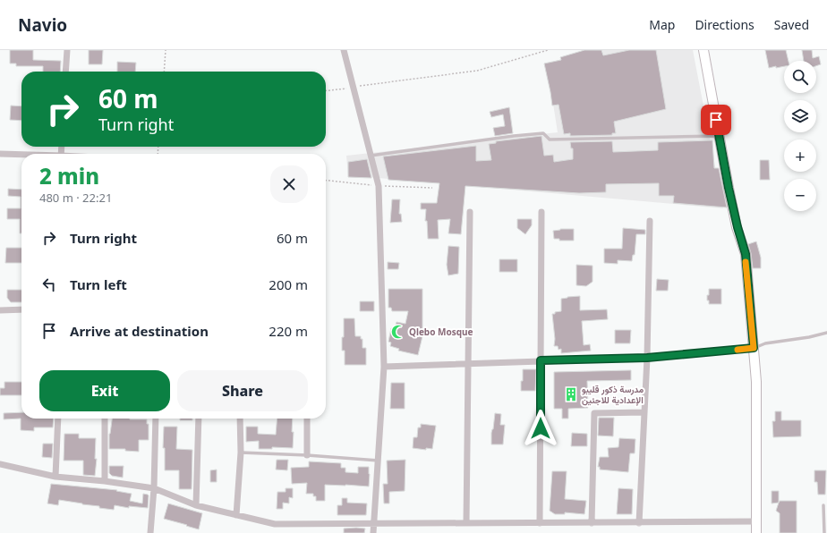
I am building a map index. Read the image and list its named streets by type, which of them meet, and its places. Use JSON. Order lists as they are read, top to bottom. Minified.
{"places":{"mosque":["Qlebo Mosque"],"building":["مدرسة ذكور قليبو الإعدادية للاجئين"]},"page":{"header":"Navio","nav":["Map","Directions","Saved"],"map_buttons":["+","−"],"turn":["60 m","Turn right"],"heading":["2 min","480 m · 22:21"],"list":[{"name":"Turn right","value":"60 m"},{"name":"Turn left","value":"200 m"},{"name":"Arrive at destination","value":"220 m"}],"buttons":["Exit","Share"]}}
